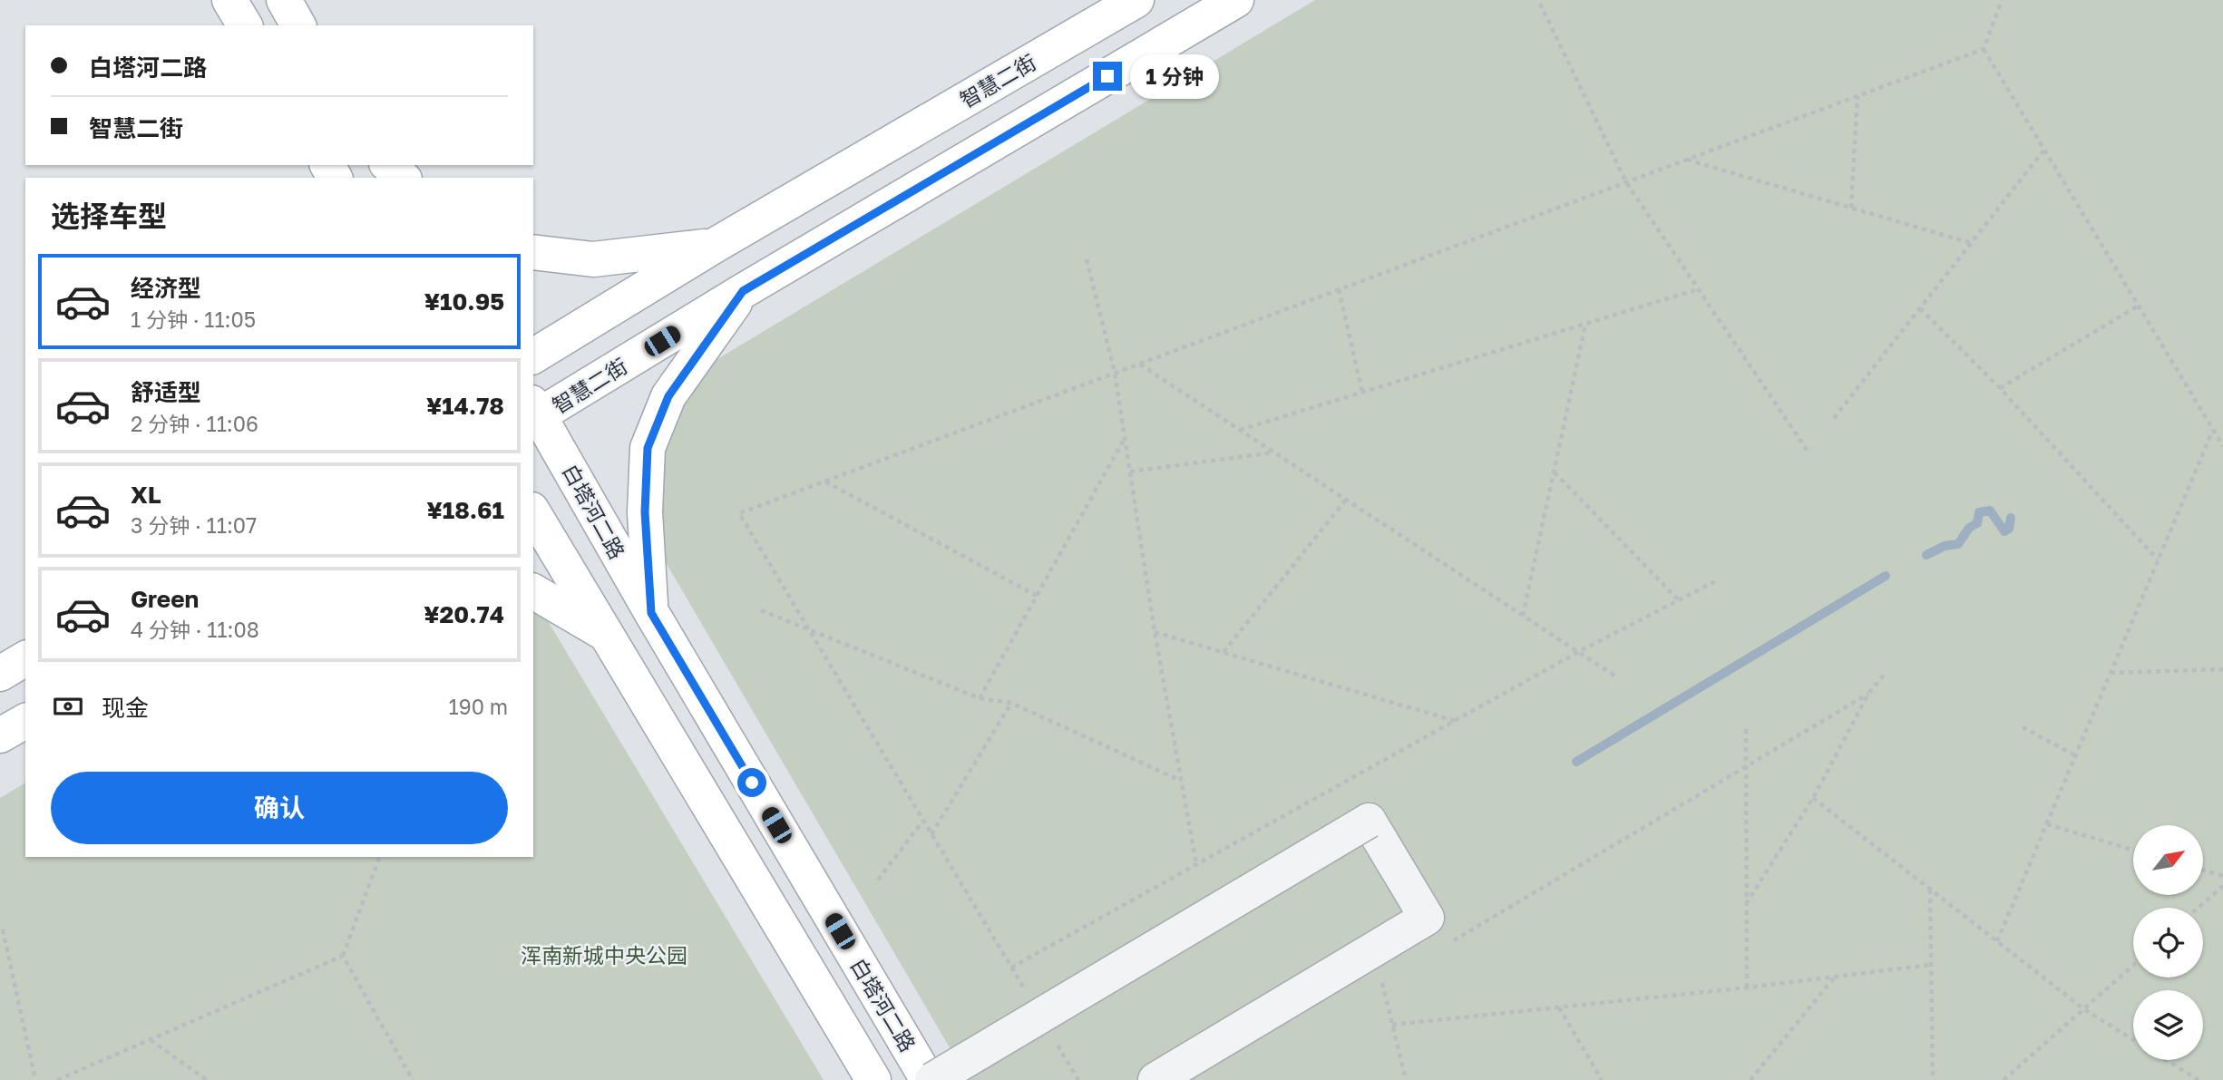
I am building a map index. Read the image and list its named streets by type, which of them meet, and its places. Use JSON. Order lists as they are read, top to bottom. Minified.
{"streets":{"main road":["智慧二街","白塔河二路"]},"crossings":[["智慧二街","白塔河二路"]],"parks":["浑南新城中央公园"],"north":"top right","page":{"banner":["白塔河二路","智慧二街"],"bubble":"1 分钟","heading":"选择车型","list":[{"name":"经济型","note":"1 分钟 · 11:05","value":"¥10.95"},{"name":"舒适型","note":"2 分钟 · 11:06","value":"¥14.78"},{"name":"XL","note":"3 分钟 · 11:07","value":"¥18.61"},{"name":"Green","note":"4 分钟 · 11:08","value":"¥20.74"}],"pay":["现金","190 m"],"buttons":"确认"}}
